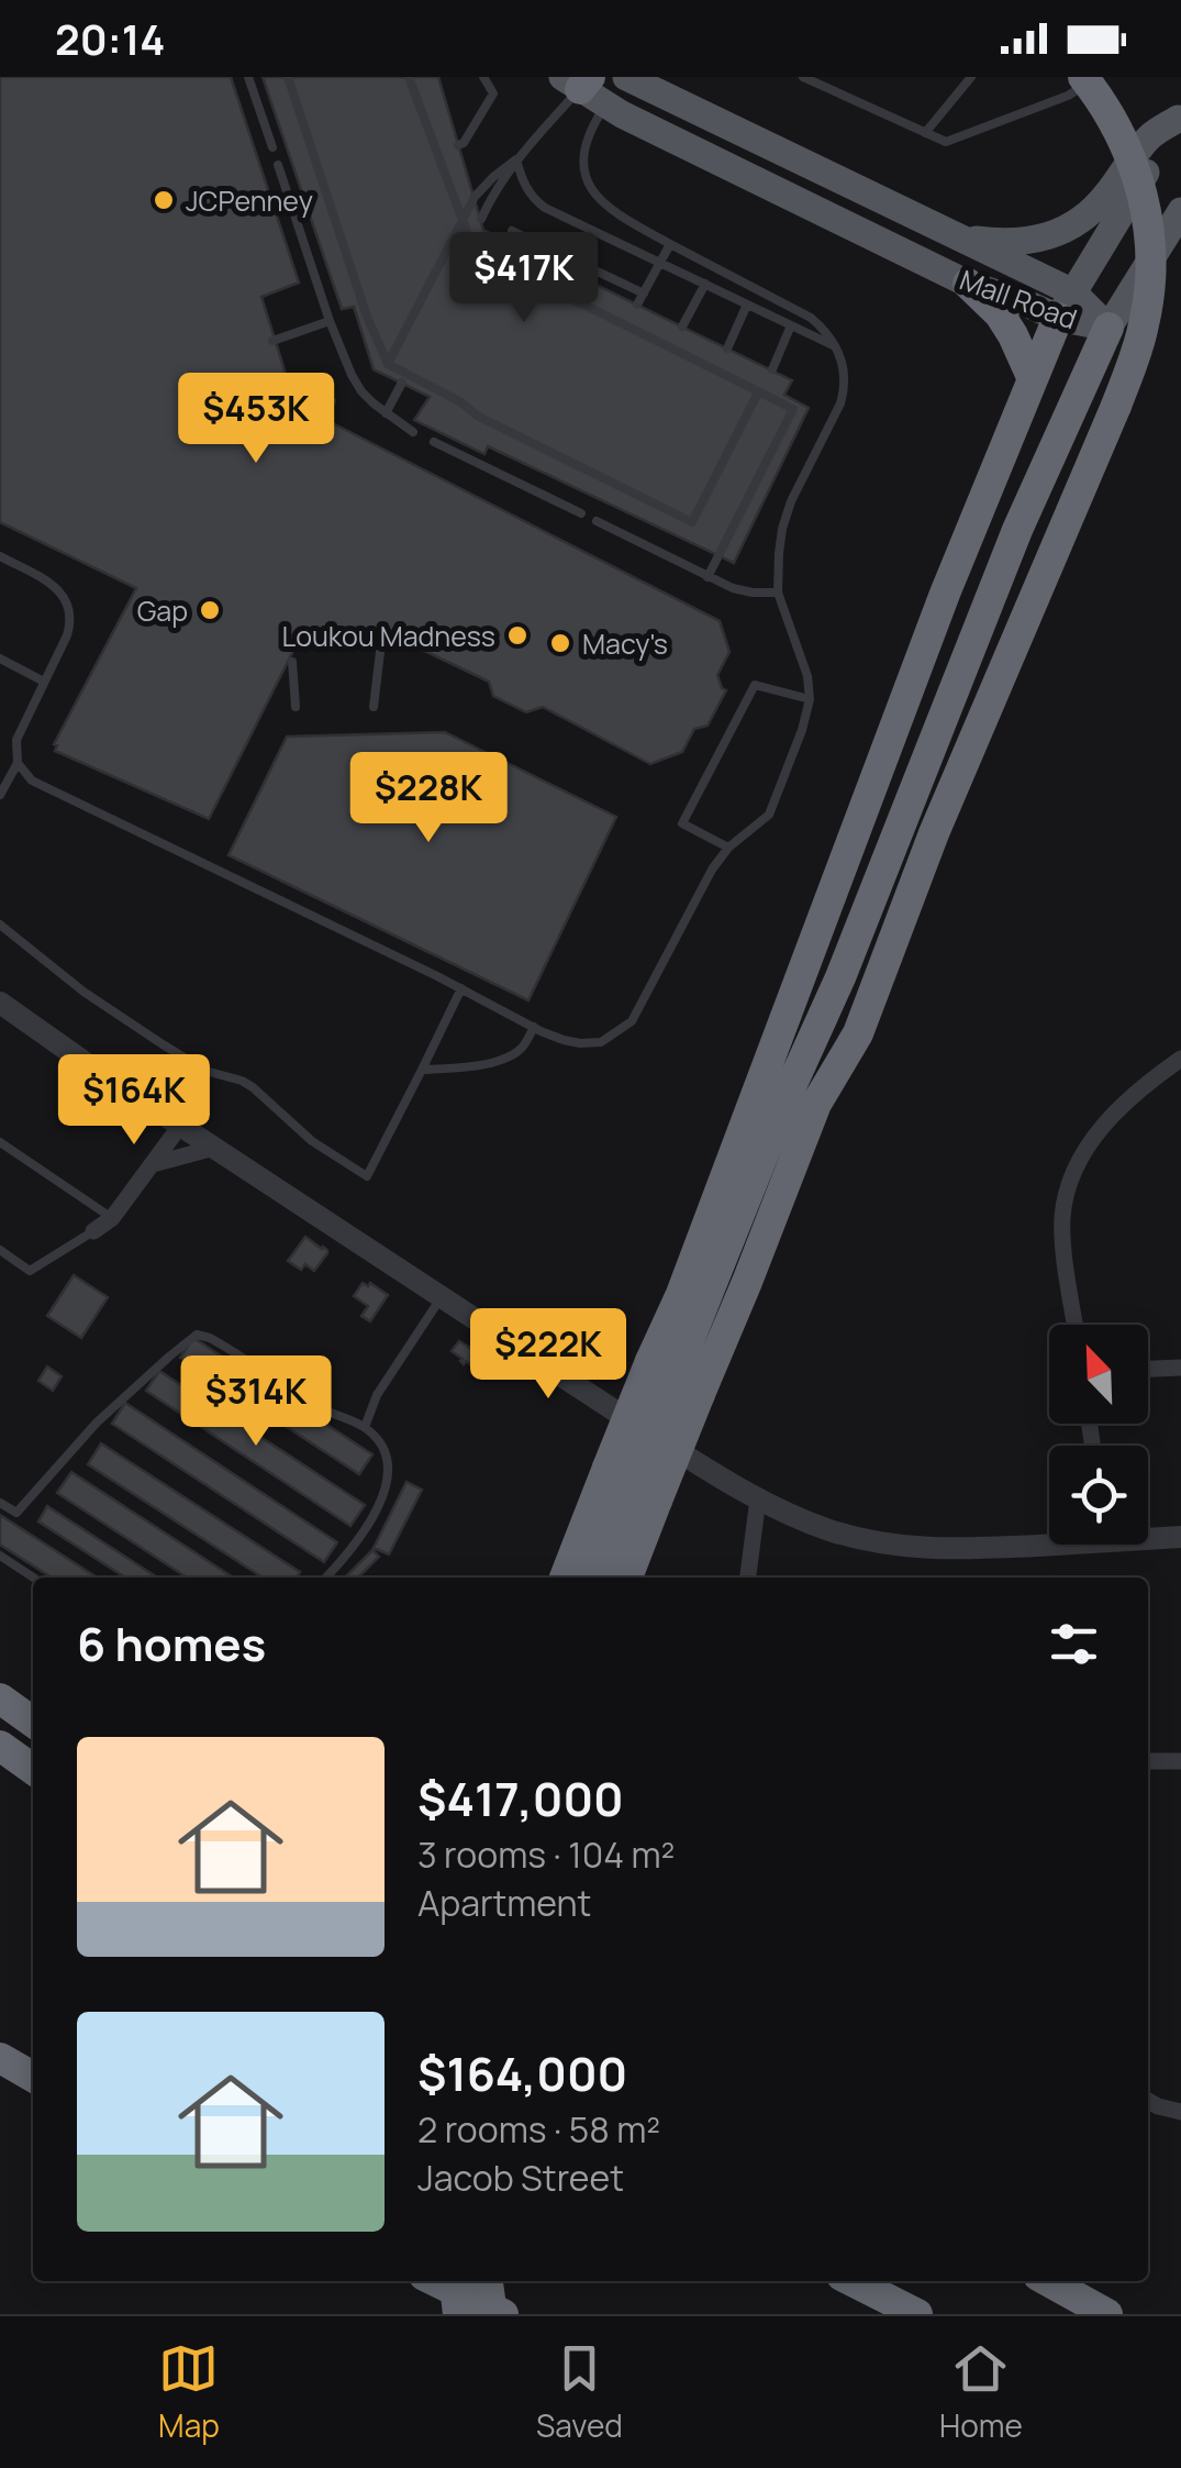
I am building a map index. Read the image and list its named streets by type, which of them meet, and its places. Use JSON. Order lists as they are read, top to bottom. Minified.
{"streets":{"main road":["Mall Road"]},"places":["JCPenney","Gap","Loukou Madness","Macy's"],"north":"top left","page":{"status":"20:14","price":["$417K","$453K","$228K","$164K","$222K","$314K"],"heading":"6 homes","list":[{"name":"$417,000","note":"3 rooms · 104 m² · Apartment"},{"name":"$164,000","note":"2 rooms · 58 m² · Jacob Street"}],"tabs":["Map","Saved","Home"]}}
